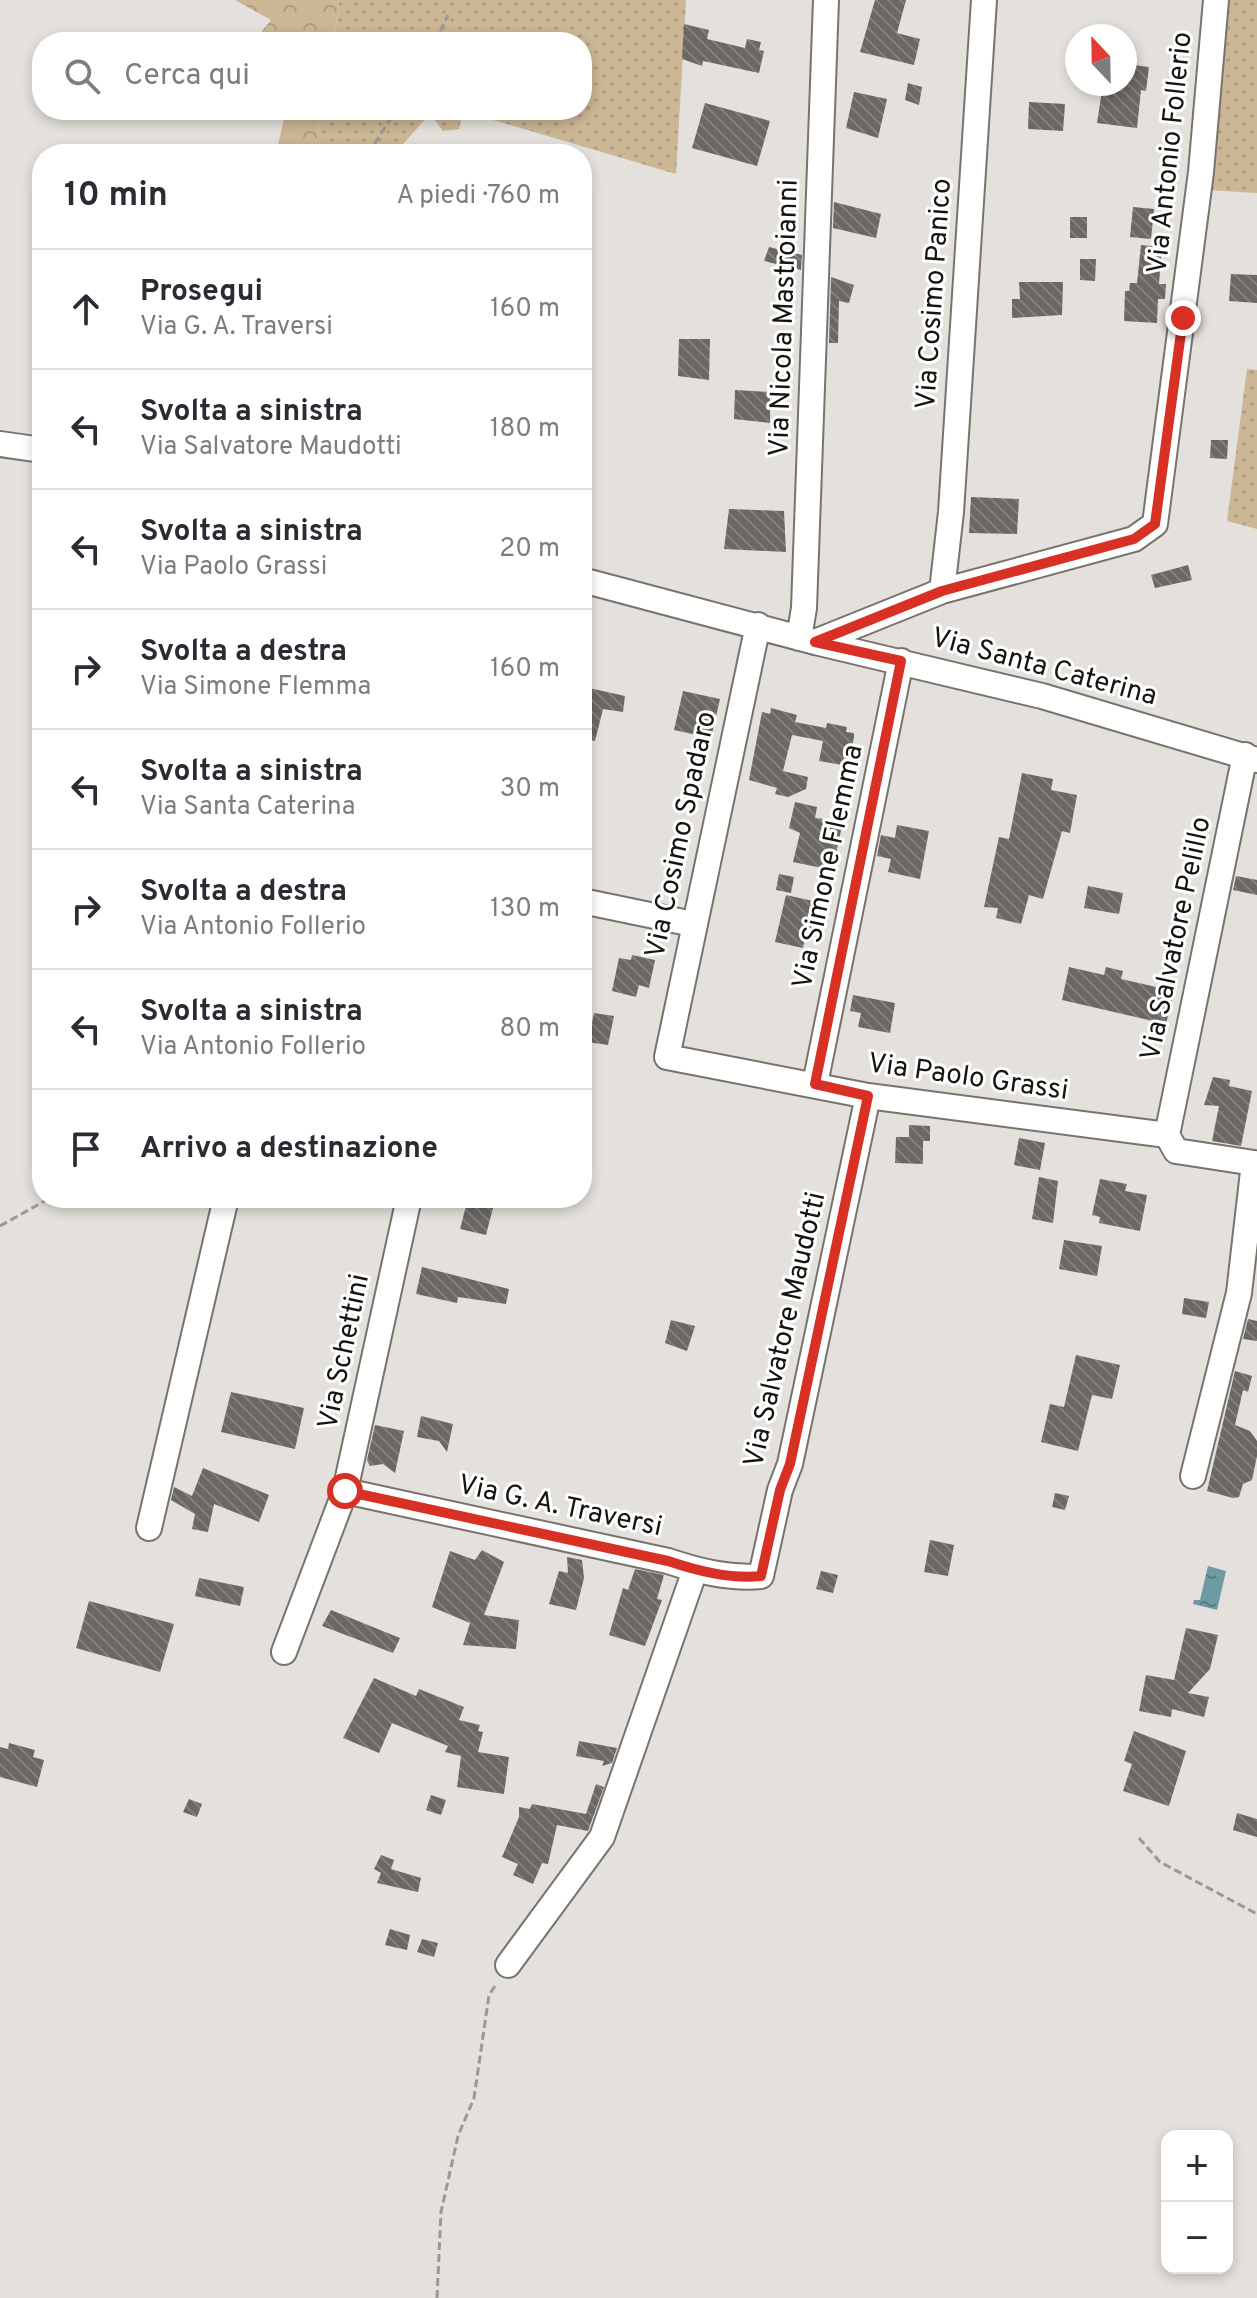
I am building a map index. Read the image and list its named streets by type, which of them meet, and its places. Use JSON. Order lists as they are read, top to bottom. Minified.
{"streets":{"street":["Via Antonio Follerio","Via Cosimo Panico","Via Nicola Mastroianni","Via Santa Caterina","Via Cosimo Spadaro","Via Simone Flemma","Via Salvatore Pelillo","Via Paolo Grassi","Via Salvatore Maudotti","Via Schettini","Via G. A. Traversi"]},"crossings":[["Via Antonio Follerio","Via Cosimo Panico"],["Via Antonio Follerio","Via Nicola Mastroianni"],["Via Antonio Follerio","Via Santa Caterina"],["Via Nicola Mastroianni","Via Santa Caterina"],["Via Santa Caterina","Via Cosimo Spadaro"],["Via Santa Caterina","Via Simone Flemma"],["Via Santa Caterina","Via Salvatore Pelillo"],["Via Cosimo Spadaro","Via Paolo Grassi"],["Via Simone Flemma","Via Paolo Grassi"],["Via Salvatore Pelillo","Via Paolo Grassi"],["Via Paolo Grassi","Via Salvatore Maudotti"],["Via Salvatore Maudotti","Via G. A. Traversi"],["Via Schettini","Via G. A. Traversi"]],"north":"top","page":{"search":"Cerca qui","heading":["10 min","A piedi · 760 m"],"list":[["Prosegui","Via G. A. Traversi","160 m"],["Svolta a sinistra","Via Salvatore Maudotti","180 m"],["Svolta a sinistra","Via Paolo Grassi","20 m"],["Svolta a destra","Via Simone Flemma","160 m"],["Svolta a sinistra","Via Santa Caterina","30 m"],["Svolta a destra","Via Antonio Follerio","130 m"],["Svolta a sinistra","Via Antonio Follerio","80 m"],"Arrivo a destinazione"],"map_buttons":["+","−"]}}
